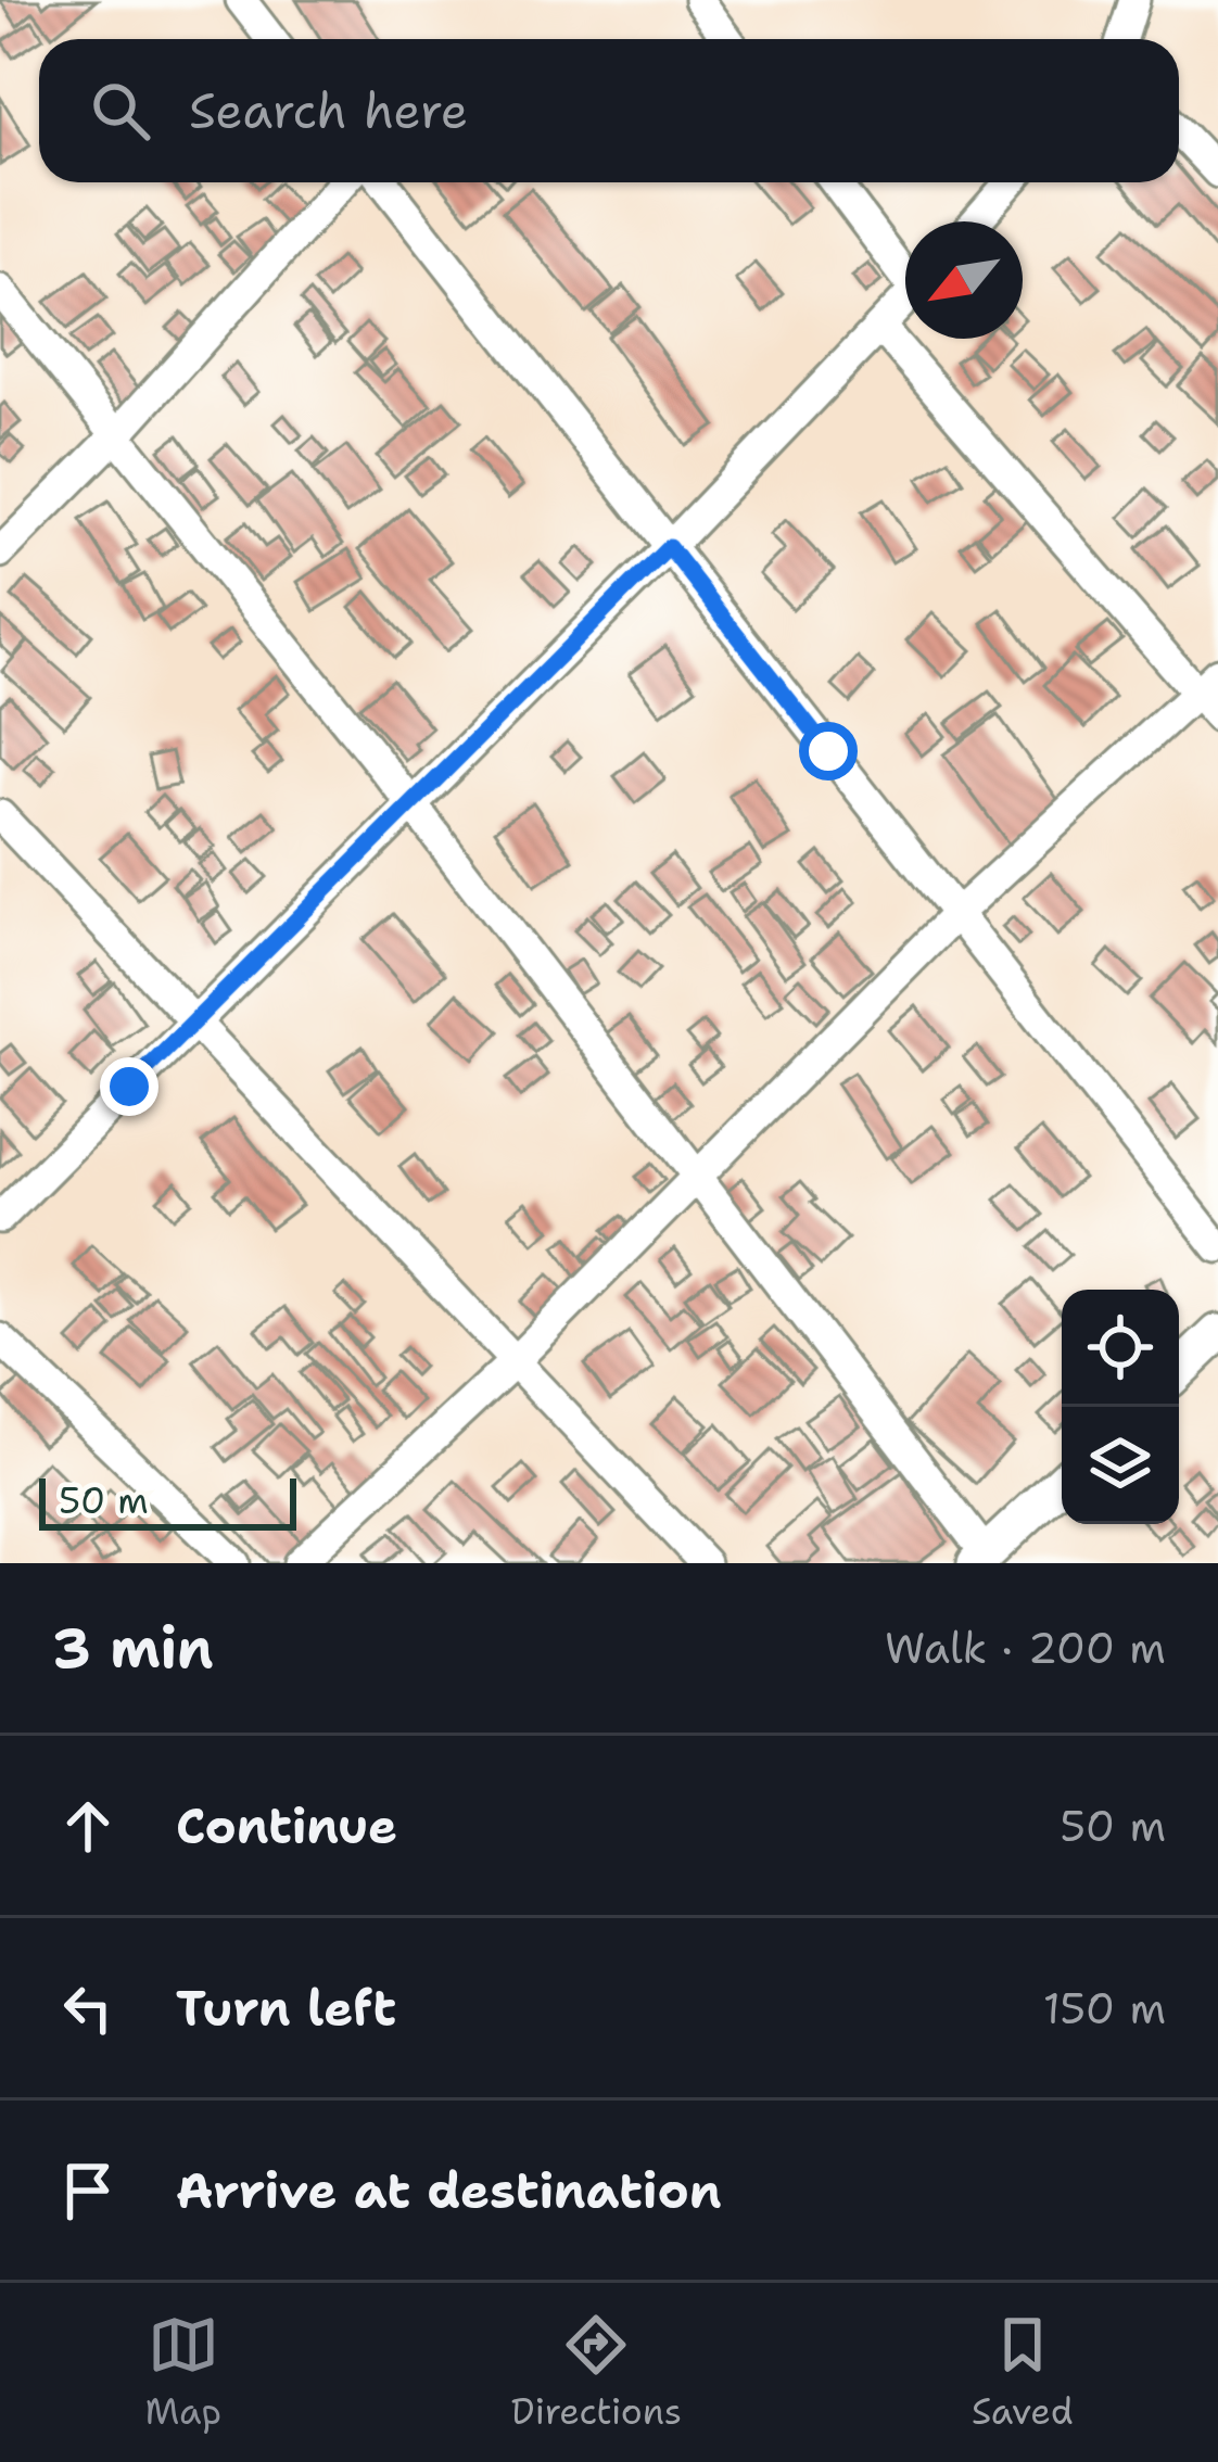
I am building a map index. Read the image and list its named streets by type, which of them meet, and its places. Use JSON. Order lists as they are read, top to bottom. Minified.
{"scale_bar":"50 m","north":"bottom left","page":{"search":"Search here","scale":"50 m","heading":["3 min","Walk · 200 m"],"list":[["Continue","50 m"],["Turn left","150 m"],"Arrive at destination"],"nav":["Map","Directions","Saved"]}}
